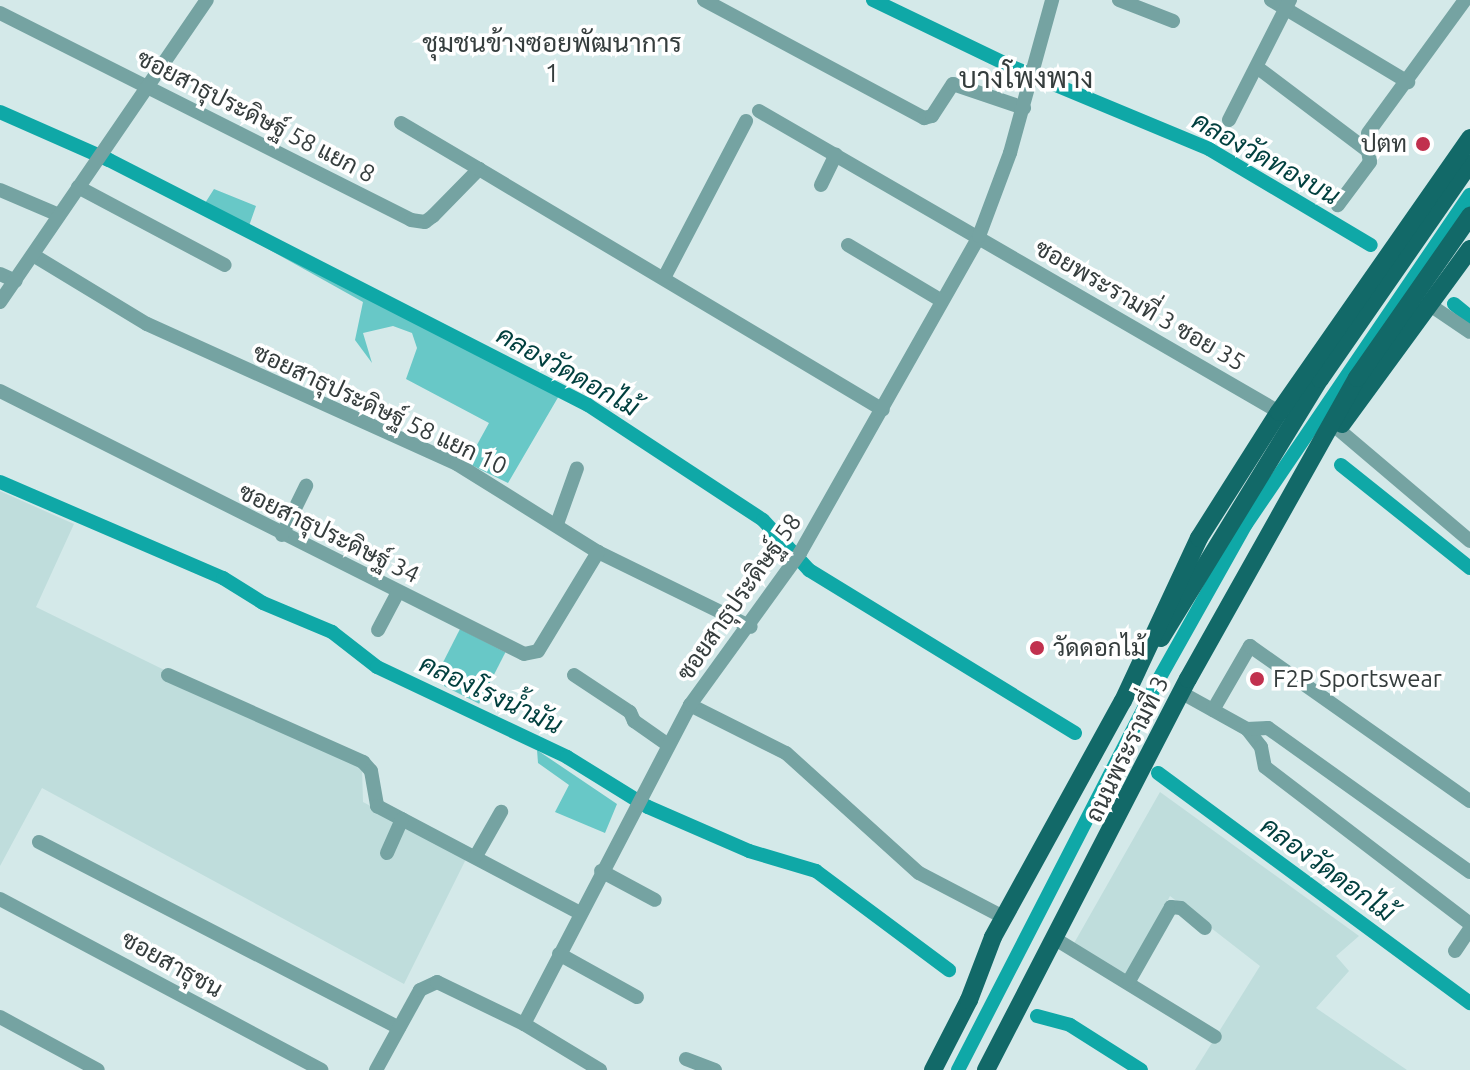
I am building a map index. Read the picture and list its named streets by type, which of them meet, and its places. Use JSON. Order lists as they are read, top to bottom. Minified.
{"streets":{"main road":["ถนนพระรามที่ 3"],"street":["ซอยสาธุประดิษฐ์ 58 แยก 8","ซอยพระรามที่ 3 ซอย 35","ซอยสาธุประดิษฐ์ 58 แยก 10","ซอยสาธุประดิษฐ์ 34","ซอยสาธุประดิษฐ์ 58","ซอยสาธุชน"]},"crossings":[["ซอยพระรามที่ 3 ซอย 35","ซอยสาธุประดิษฐ์ 58"],["ซอยพระรามที่ 3 ซอย 35","ถนนพระรามที่ 3"],["ซอยสาธุประดิษฐ์ 58 แยก 10","ซอยสาธุประดิษฐ์ 34"],["ซอยสาธุประดิษฐ์ 58 แยก 10","ซอยสาธุประดิษฐ์ 58"]],"districts":["ชุมชนข้างซอยพัฒนาการ 1","บางโพงพาง"],"water":["คลองวัดทองบน","คลองวัดดอกไม้","คลองโรงน้ำมัน"],"places":["ปตท","วัดดอกไม้","F2P Sportswear"]}
